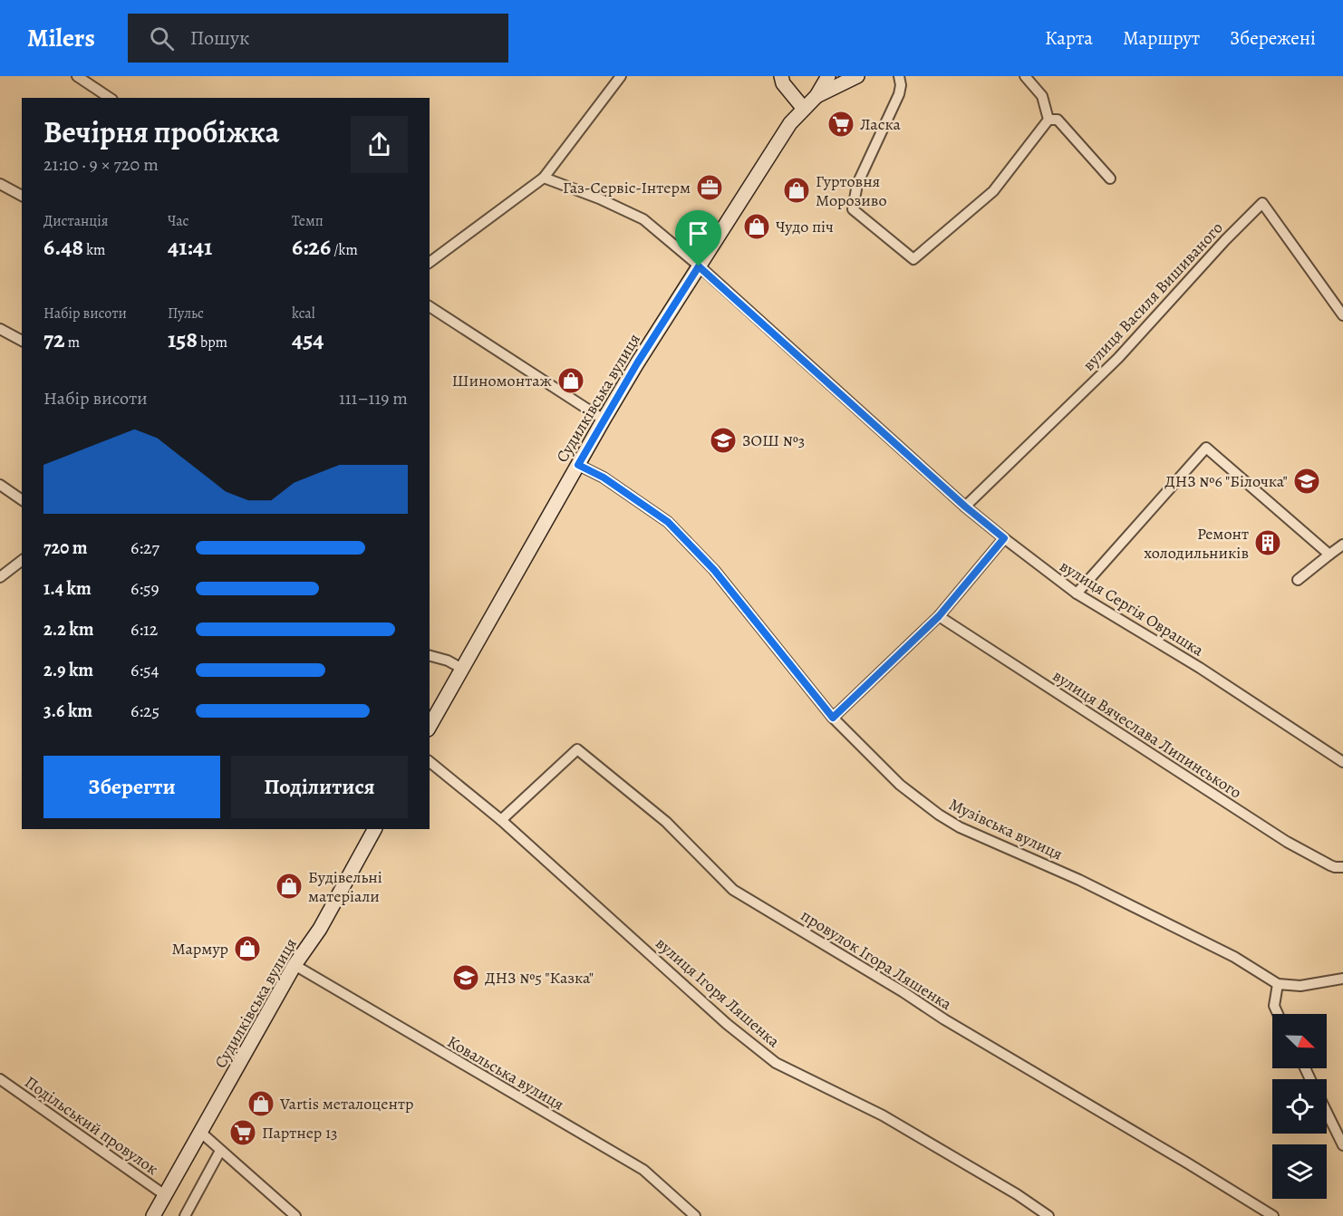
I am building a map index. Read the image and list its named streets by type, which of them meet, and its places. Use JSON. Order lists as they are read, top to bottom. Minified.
{"streets":{"main road":["Судилківська вулиця"],"street":["вулиця Василя Вишиваного","вулиця Сергія Оврашка","вулиця Вячеслава Липинського","Музівська вулиця","провулок Ігора Ляшенка","вулиця Ігоря Ляшенка","Ковальська вулиця","Подільський провулок"]},"crossings":[["вулиця Василя Вишиваного","вулиця Сергія Оврашка"],["Судилківська вулиця","вулиця Сергія Оврашка"],["Судилківська вулиця","Музівська вулиця"],["Судилківська вулиця","Ковальська вулиця"],["Судилківська вулиця","Подільський провулок"],["провулок Ігора Ляшенка","вулиця Ігоря Ляшенка"]],"places":{"supermarket":["Ласка","Партнер 13"],"office":["Газ-Сервіс-Інтерм"],"shop":["Гуртовня Морозиво","Чудо піч","Шиномонтаж","Будівельні матеріали","Мармур","Vartis металоцентр"],"school or university":["ЗОШ №3","ДНЗ №6 \"Білочка\"","ДНЗ №5 \"Казка\""],"building":["Ремонт холодильників"]},"north":"bottom right","page":{"header":"Milers","search":"Пошук","nav":["Карта","Маршрут","Збережені"],"heading":["Вечірня пробіжка","21:10 · 9 × 720 m"],"stats":[["Дистанція","6.48 km"],["Час","41:41"],["Темп","6:26 /km"],["Набір висоти","72 m"],["Пульс","158 bpm"],["kcal","454"]],"chart":["Набір висоти","111–119 m"],"list":[{"name":"720 m","note":"6:27"},{"name":"1.4 km","note":"6:59"},{"name":"2.2 km","note":"6:12"},{"name":"2.9 km","note":"6:54"},{"name":"3.6 km","note":"6:25"}],"buttons":["Зберегти","Поділитися"]}}
